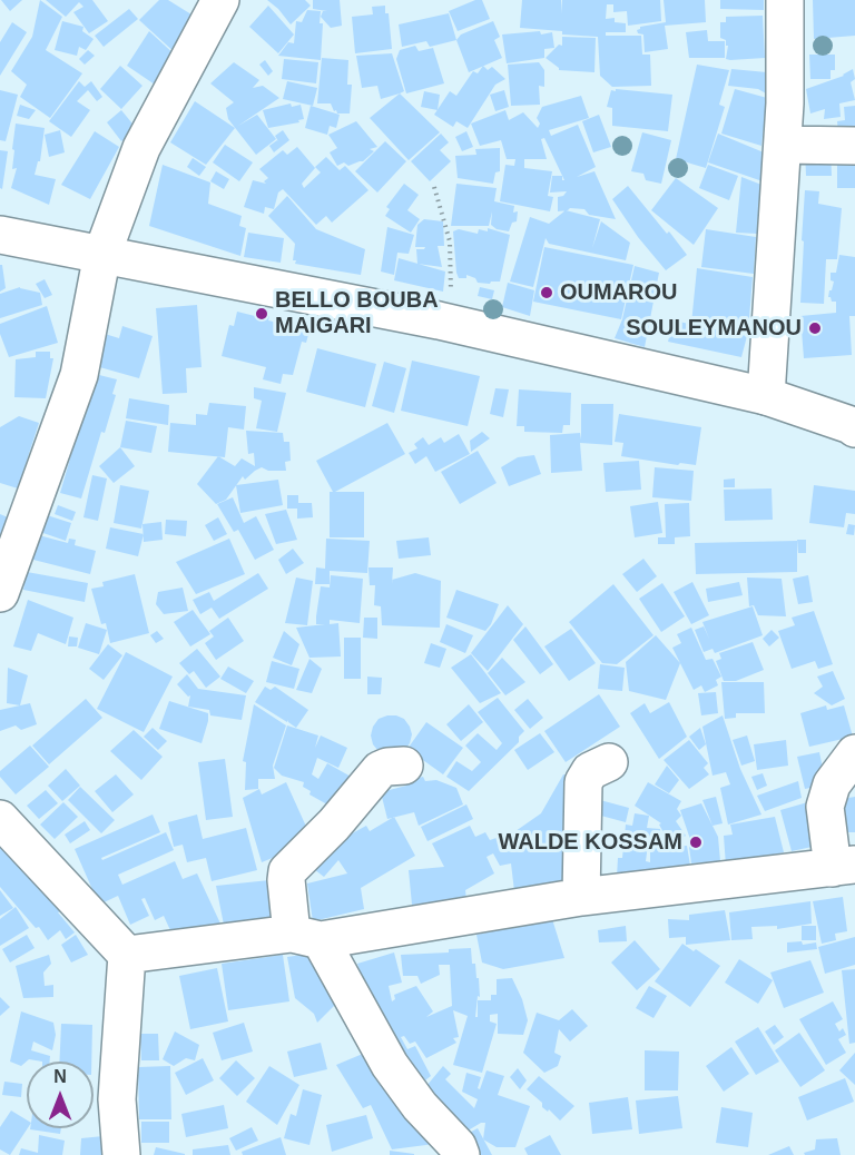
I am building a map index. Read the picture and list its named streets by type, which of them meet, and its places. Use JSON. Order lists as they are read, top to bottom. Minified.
{"places":["OUMAROU","BELLO BOUBA MAIGARI","SOULEYMANOU","WALDE KOSSAM"],"north":"top"}
